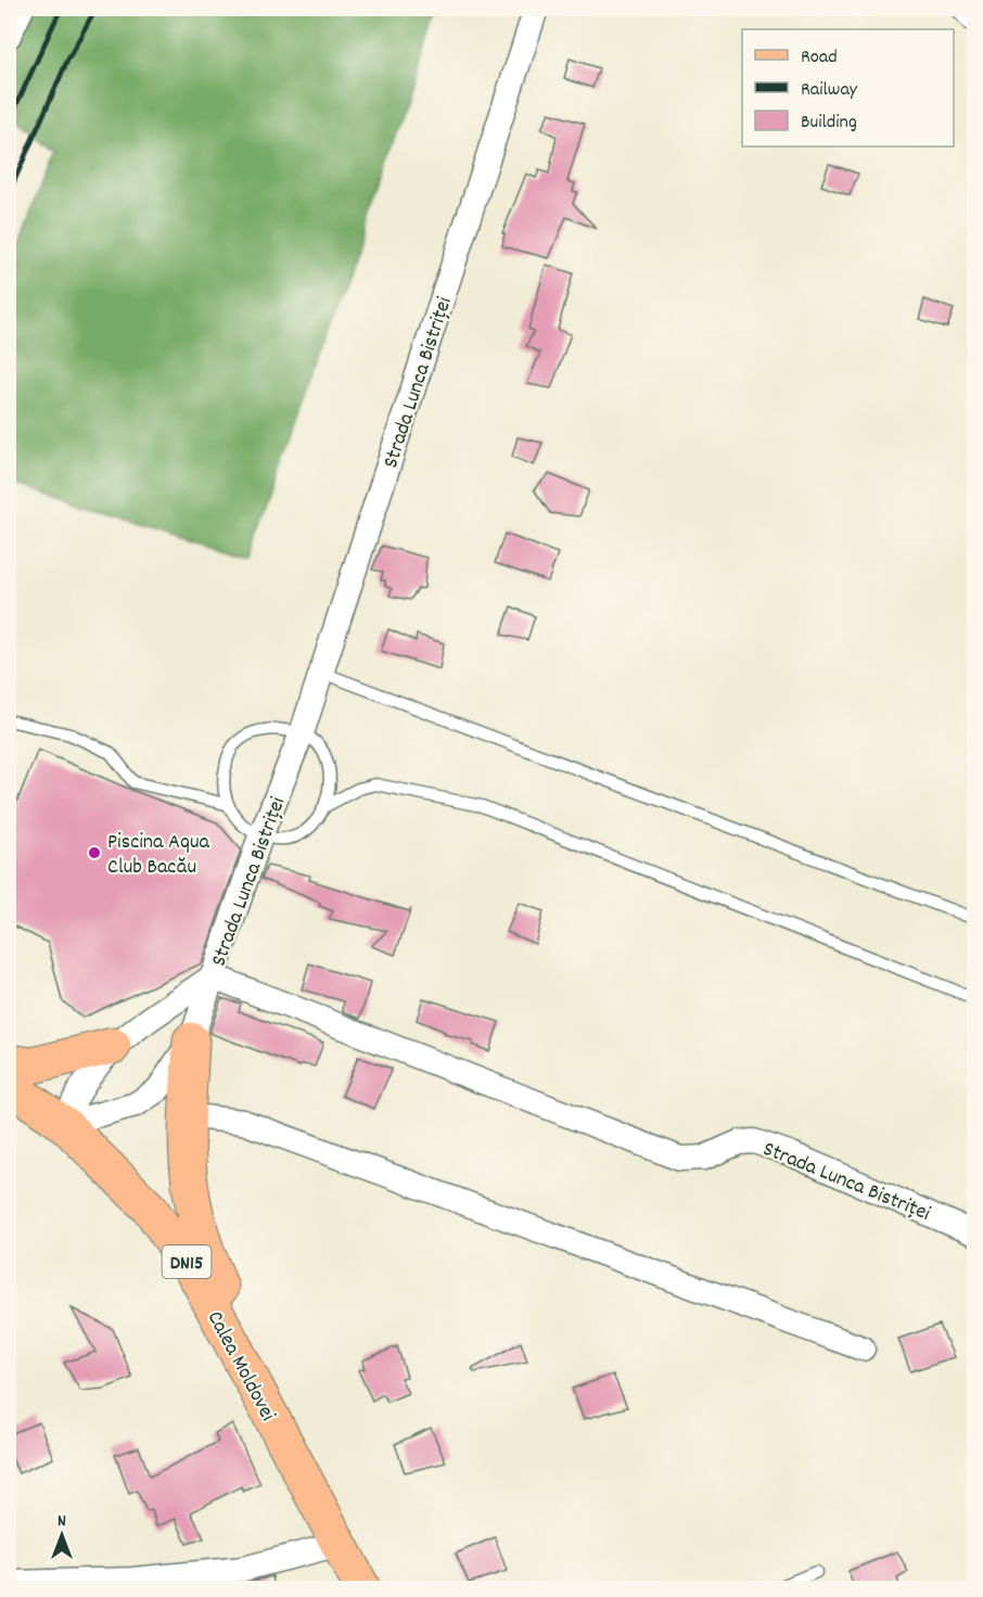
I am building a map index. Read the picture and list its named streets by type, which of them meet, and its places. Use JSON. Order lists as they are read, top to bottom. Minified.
{"streets":{"main road":["DN15","Calea Moldovei"],"street":["Strada Lunca Bistriței"]},"places":["Piscina Aqua Club Bacău"],"legend":["Road","Railway","Building"],"north":"top"}
